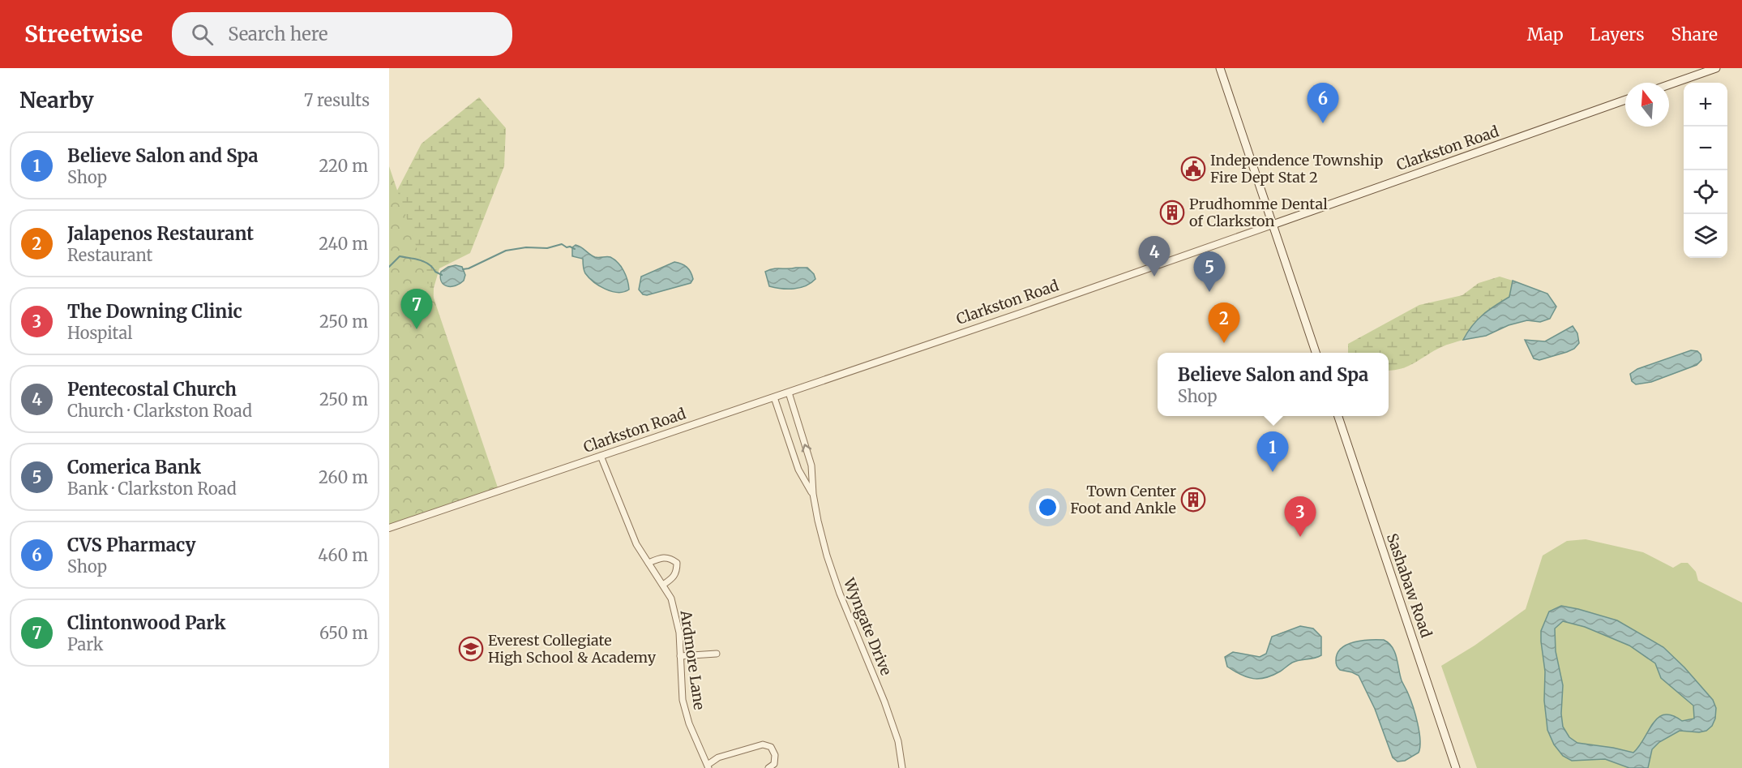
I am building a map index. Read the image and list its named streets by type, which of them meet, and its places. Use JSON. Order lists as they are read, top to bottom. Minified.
{"streets":{"main road":["Clarkston Road","Sashabaw Road"],"street":["Wyngate Drive","Ardmore Lane"]},"crossings":[["Clarkston Road","Wyngate Drive"],["Clarkston Road","Ardmore Lane"]],"places":{"public building":["Independence Township Fire Dept Stat 2"],"building":["Prudhomme Dental of Clarkston","Town Center Foot and Ankle"],"school or university":["Everest Collegiate High School & Academy"]},"north":"top","page":{"header":"Streetwise","search":"Search here","nav":["Map","Layers","Share"],"heading":["Nearby","7 results"],"map_buttons":["+","−"],"pins":["6","4","5","7","2","1","3"],"list":[{"mark":"1","name":"Believe Salon and Spa","note":"Shop","value":"220 m"},{"mark":"2","name":"Jalapenos Restaurant","note":"Restaurant","value":"240 m"},{"mark":"3","name":"The Downing Clinic","note":"Hospital","value":"250 m"},{"mark":"4","name":"Pentecostal Church","note":"Church · Clarkston Road","value":"250 m"},{"mark":"5","name":"Comerica Bank","note":"Bank · Clarkston Road","value":"260 m"},{"mark":"6","name":"CVS Pharmacy","note":"Shop","value":"460 m"},{"mark":"7","name":"Clintonwood Park","note":"Park","value":"650 m"}],"popup":["Believe Salon and Spa","Shop"]}}
